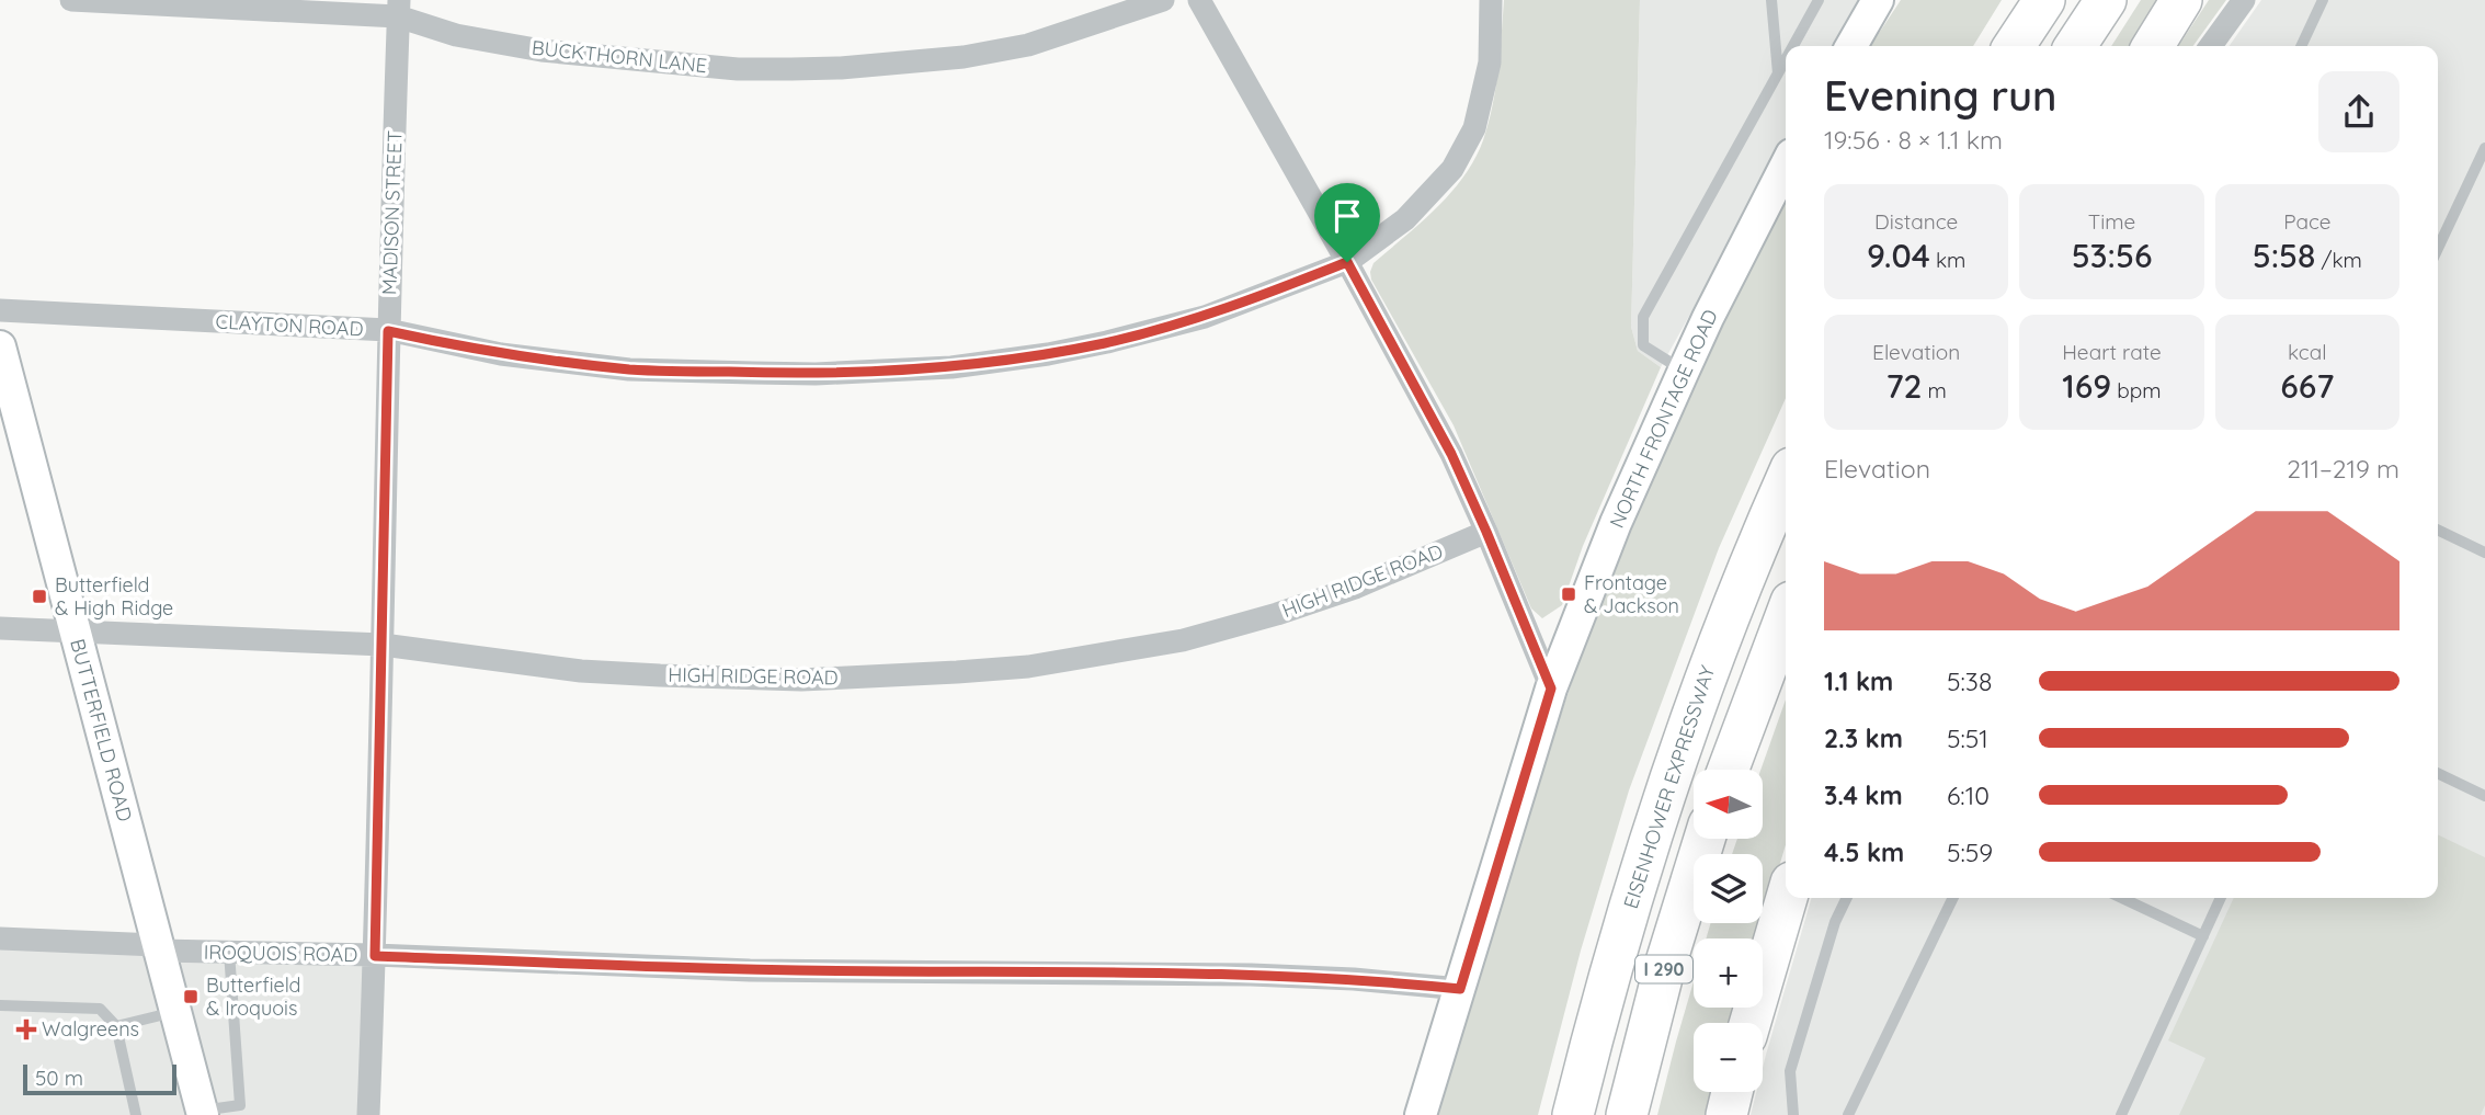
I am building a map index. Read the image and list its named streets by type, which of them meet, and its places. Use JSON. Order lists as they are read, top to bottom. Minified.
{"streets":{"highway":["EISENHOWER EXPRESSWAY","I 290"],"main road":["NORTH FRONTAGE ROAD","BUTTERFIELD ROAD"],"street":["BUCKTHORN LANE","MADISON STREET","CLAYTON ROAD","HIGH RIDGE ROAD","IROQUOIS ROAD"]},"crossings":[["BUCKTHORN LANE","MADISON STREET"],["MADISON STREET","CLAYTON ROAD"],["MADISON STREET","HIGH RIDGE ROAD"],["MADISON STREET","IROQUOIS ROAD"],["NORTH FRONTAGE ROAD","IROQUOIS ROAD"],["HIGH RIDGE ROAD","BUTTERFIELD ROAD"],["BUTTERFIELD ROAD","IROQUOIS ROAD"]],"places":{"transit":["Frontage & Jackson","Butterfield & High Ridge","Butterfield & Iroquois"],"health":["Walgreens"]},"scale_bar":"50 m","north":"left","page":{"heading":["Evening run","19:56 · 8 × 1.1 km"],"stats":[["Distance","9.04 km"],["Time","53:56"],["Pace","5:58 /km"],["Elevation","72 m"],["Heart rate","169 bpm"],["kcal","667"]],"chart":["Elevation","211–219 m"],"list":[{"name":"1.1 km","note":"5:38"},{"name":"2.3 km","note":"5:51"},{"name":"3.4 km","note":"6:10"},{"name":"4.5 km","note":"5:59"}],"map_buttons":["+","−"],"scale":"50 m"}}
